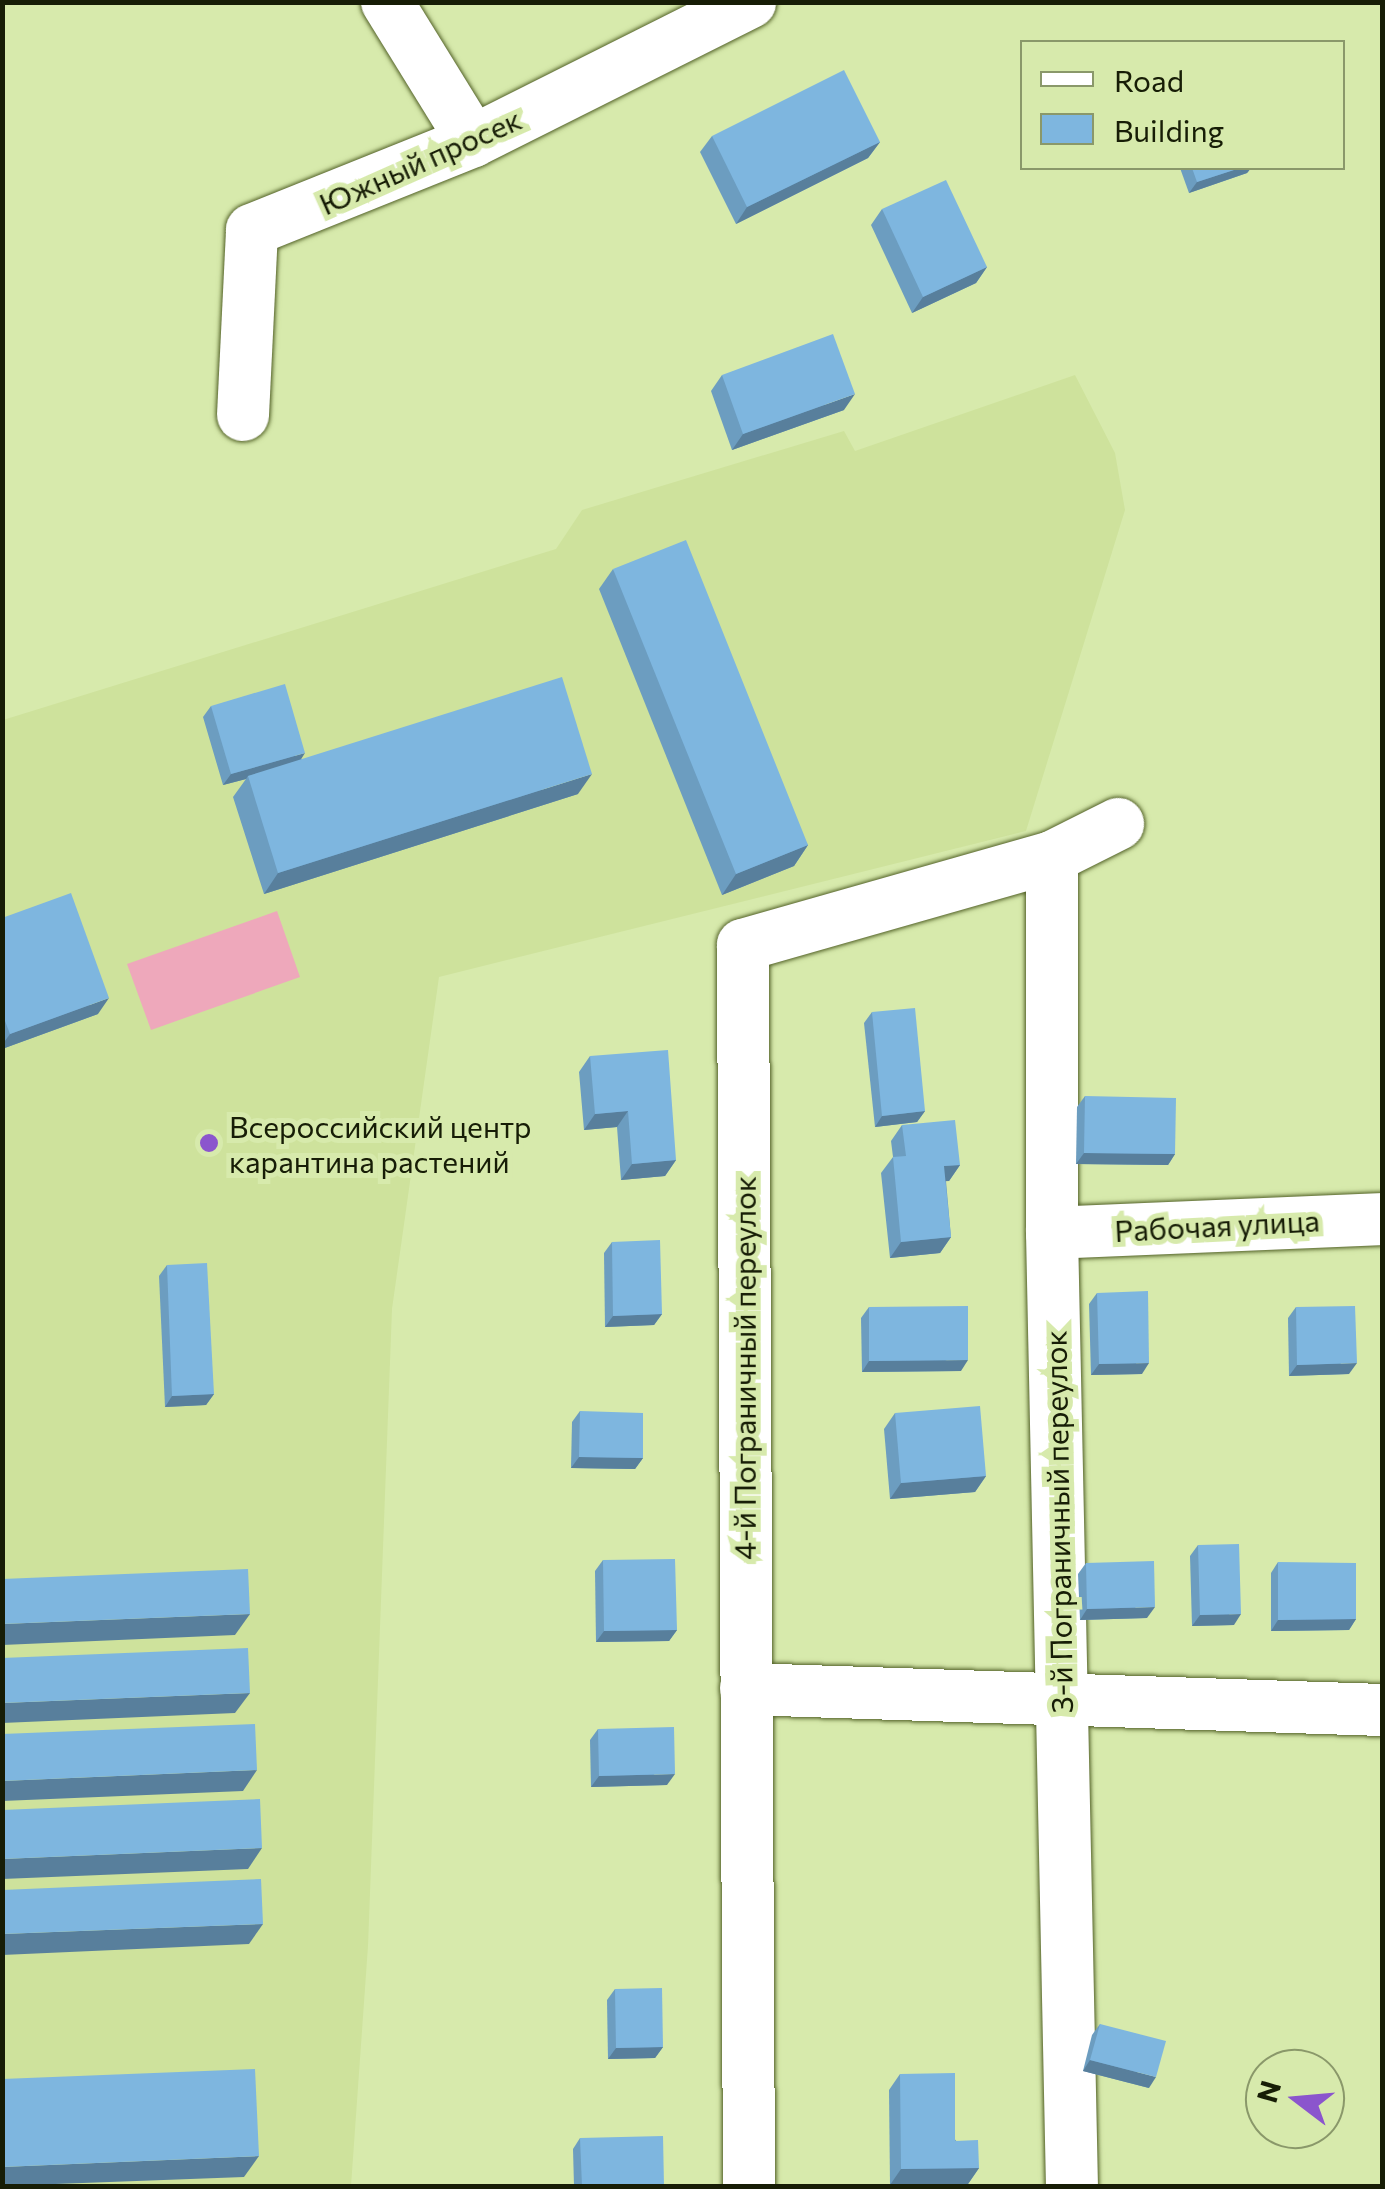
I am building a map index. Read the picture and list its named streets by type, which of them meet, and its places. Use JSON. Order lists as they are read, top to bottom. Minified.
{"streets":{"street":["Южный просек","Рабочая улица","4-й Пограничный переулок","3-й Пограничный переулок"]},"crossings":[["Рабочая улица","3-й Пограничный переулок"],["4-й Пограничный переулок","3-й Пограничный переулок"]],"places":["Всероссийский центр карантина растений"],"legend":["Road","Building"],"north":"left"}
